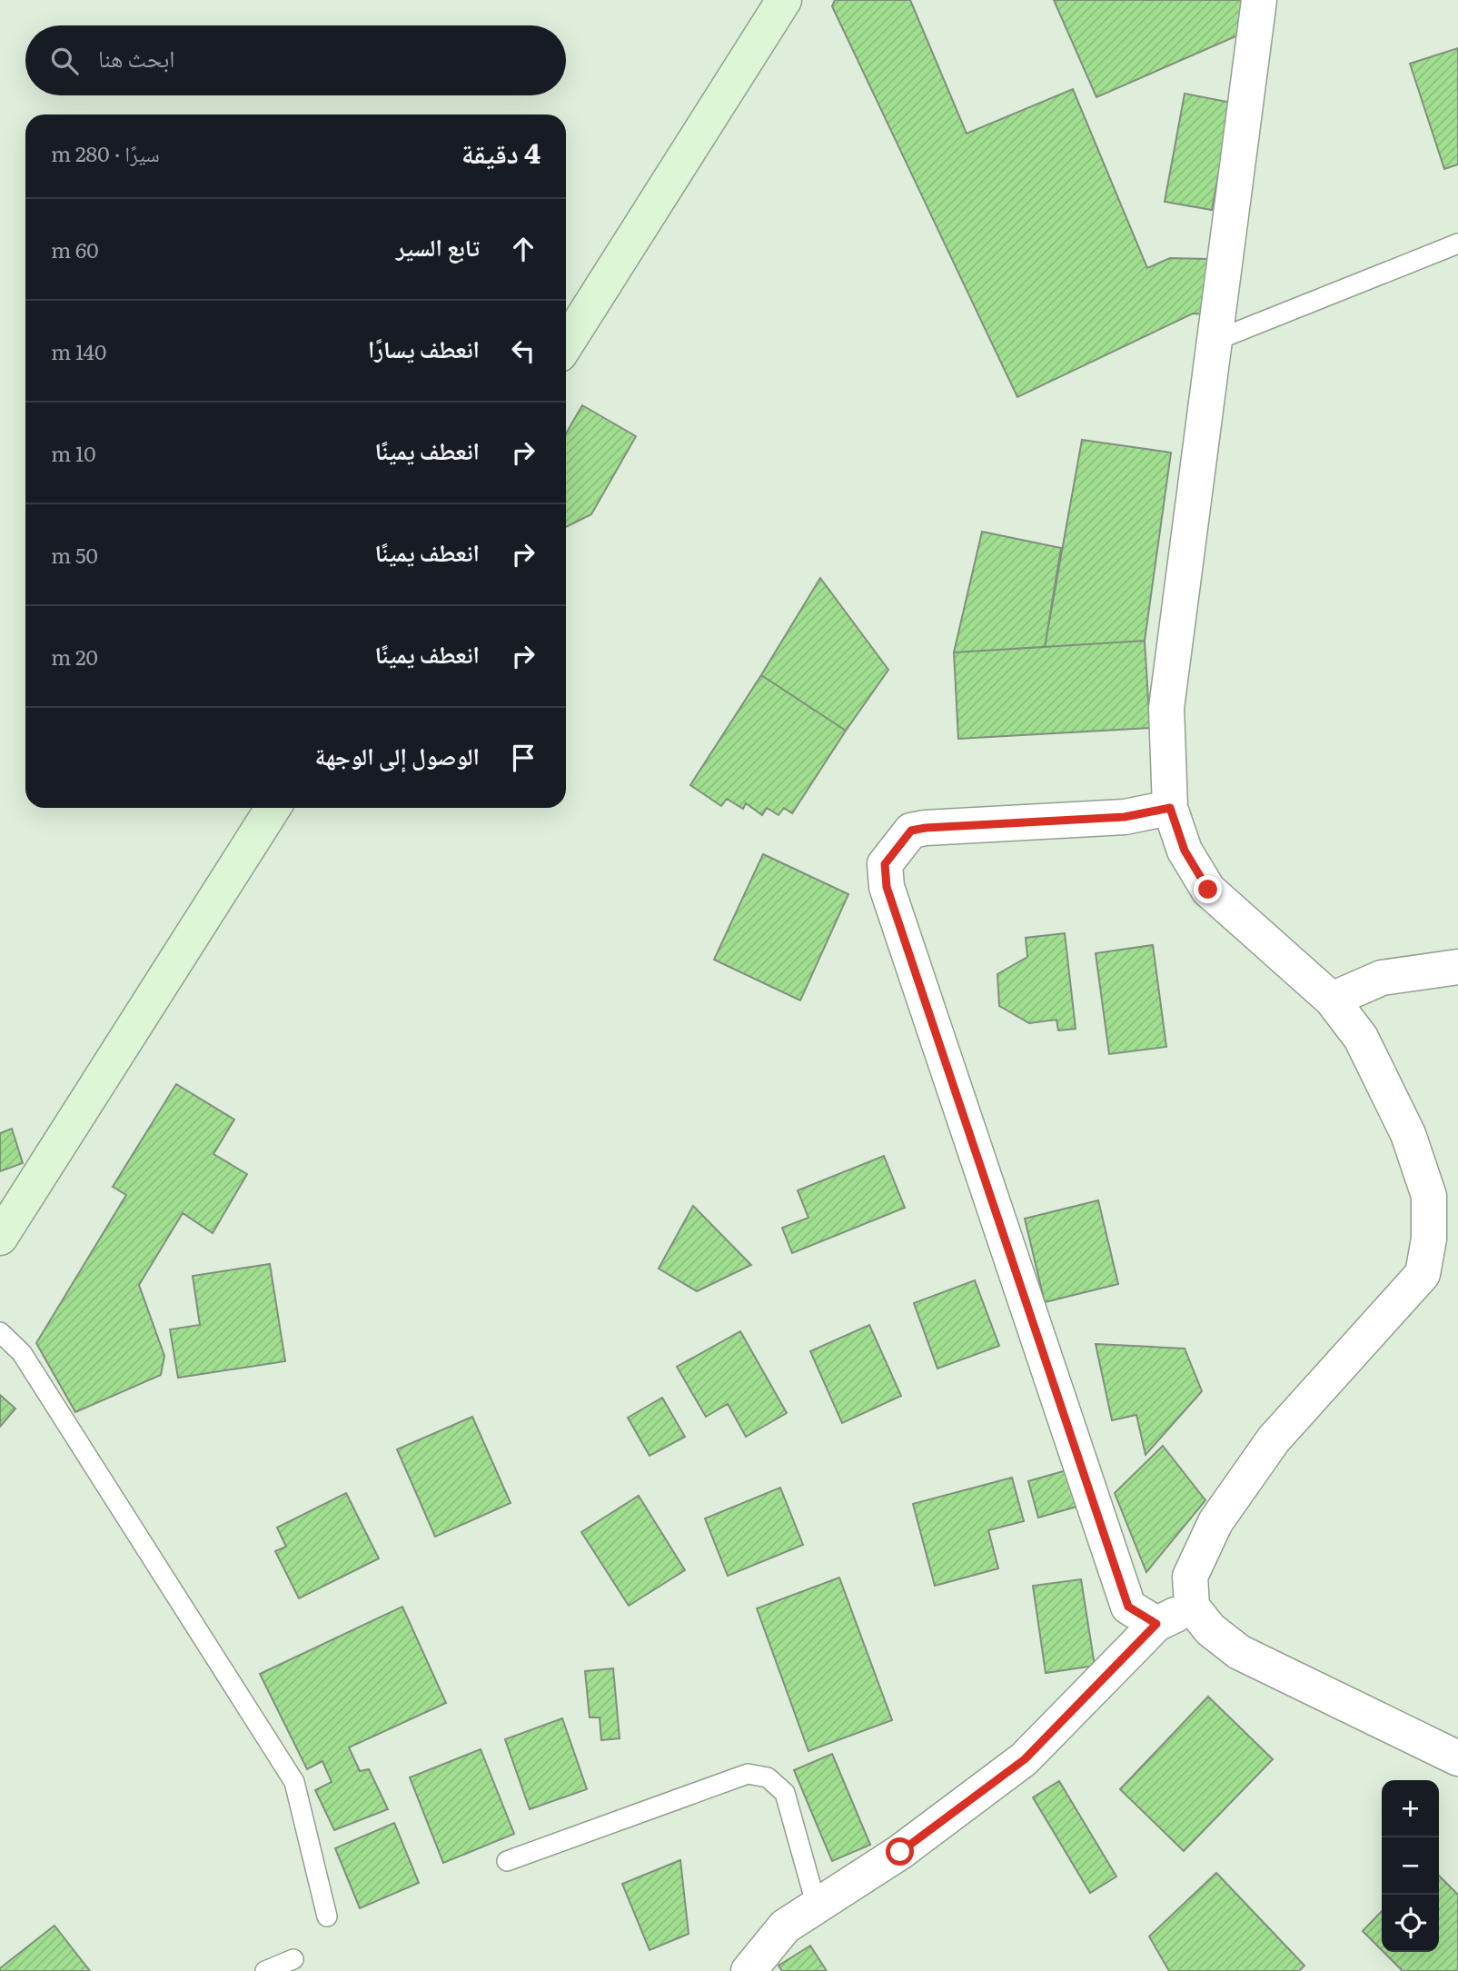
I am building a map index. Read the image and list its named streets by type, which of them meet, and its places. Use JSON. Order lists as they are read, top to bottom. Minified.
{"page":{"search":"ابحث هنا","heading":["4 دقيقة","سيرًا · 280 m"],"list":[["تابع السير","60 m"],["انعطف يسارًا","140 m"],["انعطف يمينًا","10 m"],["انعطف يمينًا","50 m"],["انعطف يمينًا","20 m"],"الوصول إلى الوجهة"],"map_buttons":["+","−"]}}
